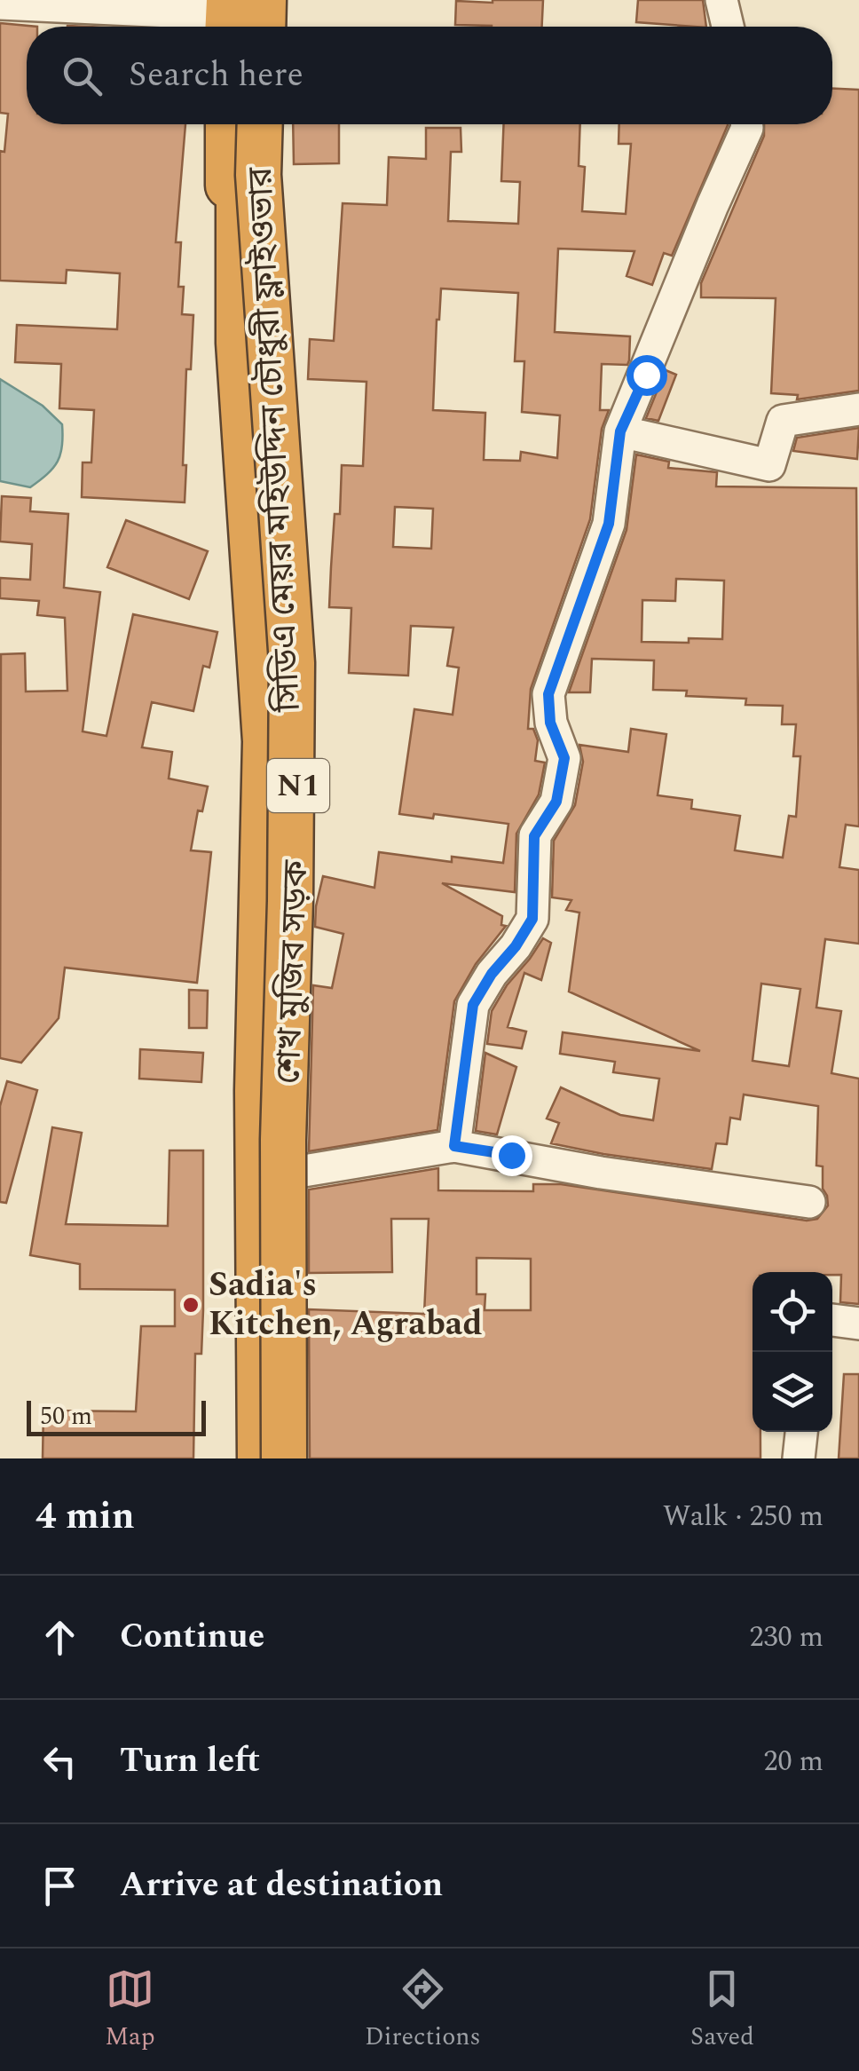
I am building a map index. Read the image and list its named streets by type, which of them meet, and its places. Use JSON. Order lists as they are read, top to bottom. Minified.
{"streets":{"highway":["সিডিএ মেয়র মহিউদ্দিন চৌধুরী ফ্লাইওভার","N1","শেখ মুজিব সড়ক"]},"crossings":[["সিডিএ মেয়র মহিউদ্দিন চৌধুরী ফ্লাইওভার","শেখ মুজিব সড়ক"]],"places":["Sadia's Kitchen, Agrabad"],"scale_bar":"50 m","page":{"search":"Search here","scale":"50 m","heading":["4 min","Walk · 250 m"],"list":[["Continue","230 m"],["Turn left","20 m"],"Arrive at destination"],"nav":["Map","Directions","Saved"]}}
